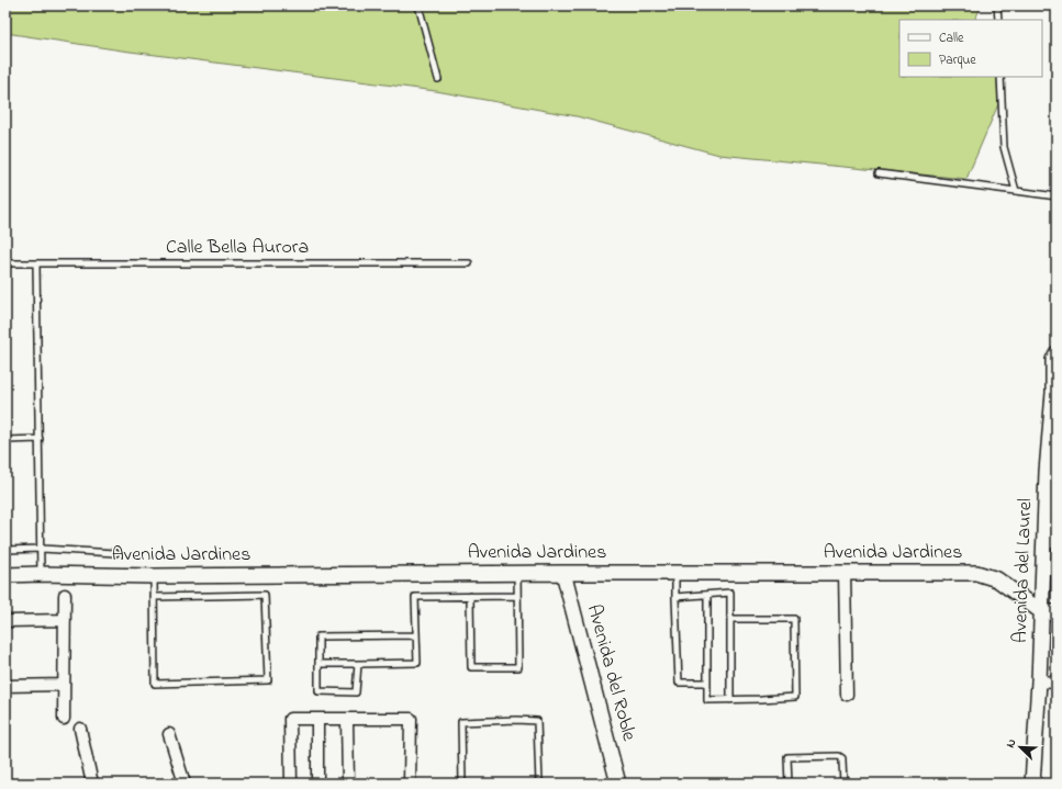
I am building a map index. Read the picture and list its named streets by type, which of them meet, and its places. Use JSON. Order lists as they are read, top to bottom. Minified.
{"streets":{"street":["Avenida Jardines","Avenida del Laurel","Avenida del Roble"],"lane":["Calle Bella Aurora"]},"crossings":[["Avenida Jardines","Avenida del Laurel"],["Avenida Jardines","Avenida del Roble"]],"legend":["Calle","Parque"],"north":"top left"}
